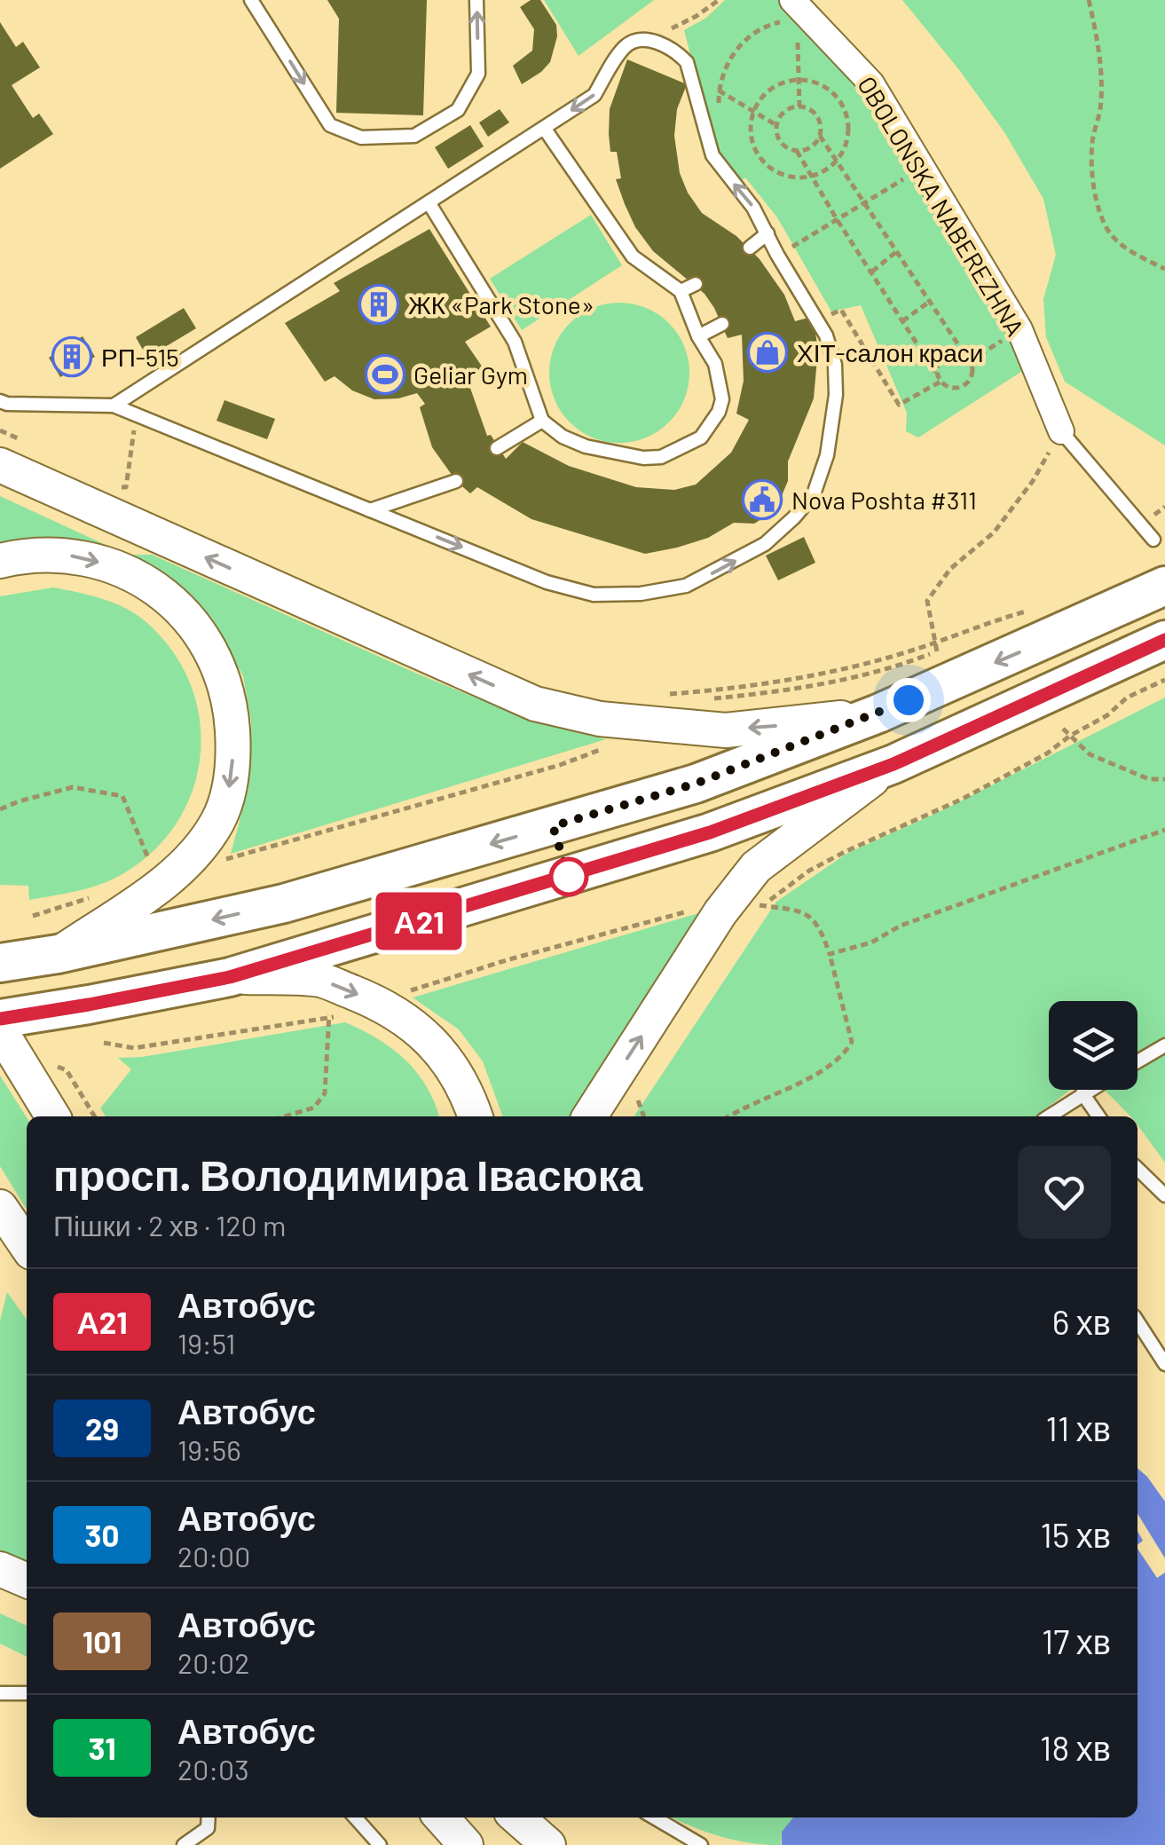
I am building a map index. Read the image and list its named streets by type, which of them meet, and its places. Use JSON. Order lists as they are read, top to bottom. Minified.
{"streets":{"street":["OBOLONSKA NABEREZHNA"]},"places":{"building":["ЖК «Park Stone»","РП-515"],"shop":["ХІТ-салон краси"],"sports":["Geliar Gym"],"public building":["Nova Poshta #311"]},"lines":["bus line А21"],"page":{"on_map":"А21","heading":["просп. Володимира Івасюка","Пішки · 2 хв · 120 m"],"list":[{"mark":"А21","name":"Автобус","note":"19:51","value":"6 хв"},{"mark":"29","name":"Автобус","note":"19:56","value":"11 хв"},{"mark":"30","name":"Автобус","note":"20:00","value":"15 хв"},{"mark":"101","name":"Автобус","note":"20:02","value":"17 хв"},{"mark":"31","name":"Автобус","note":"20:03","value":"18 хв"}]}}
